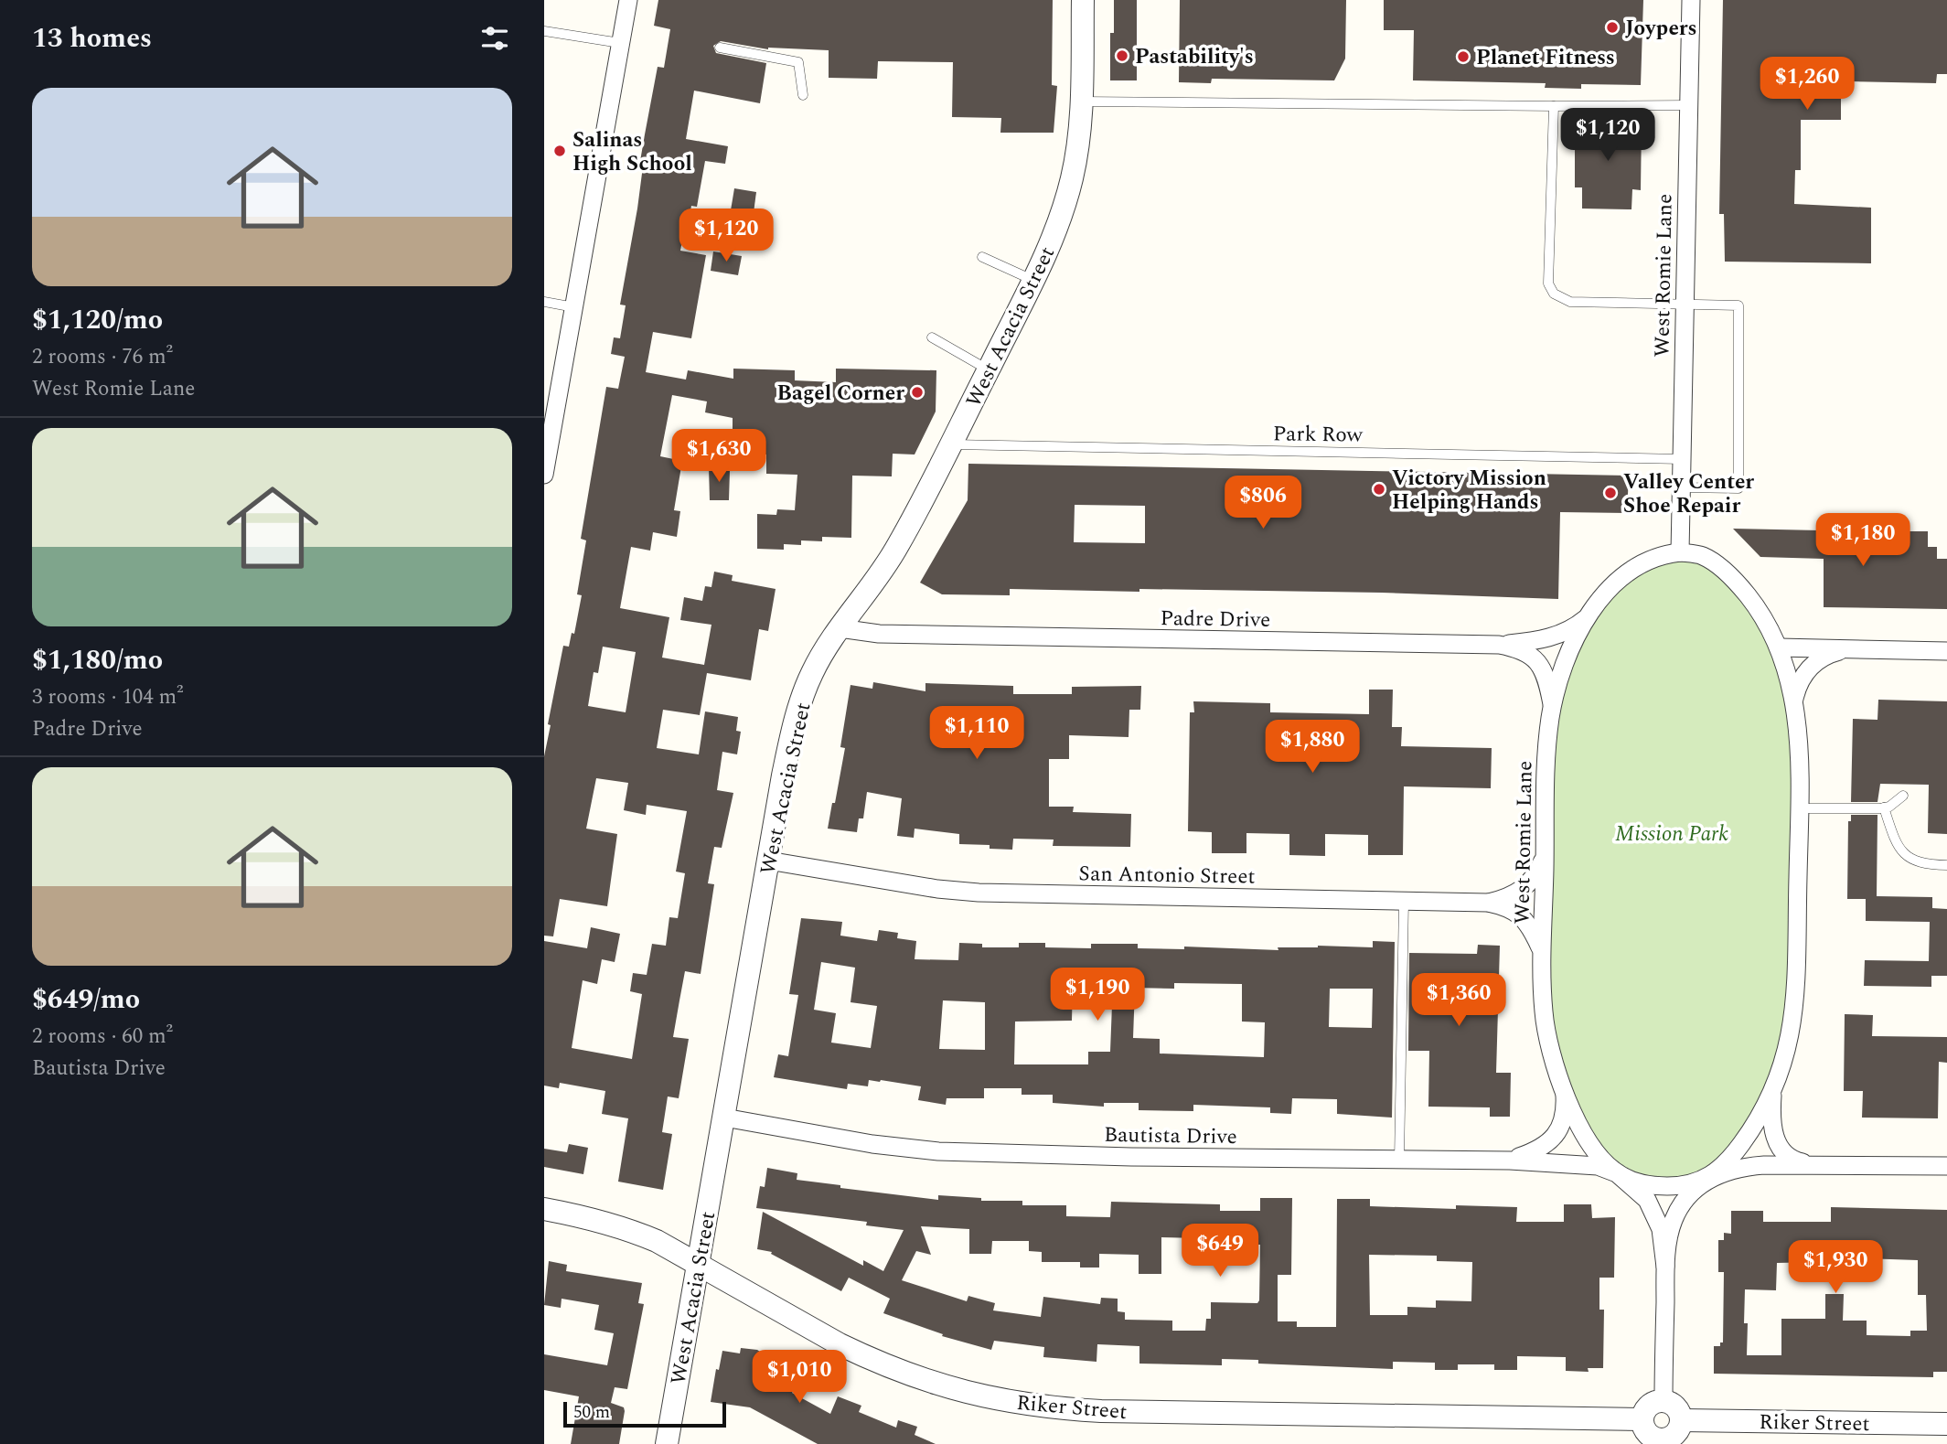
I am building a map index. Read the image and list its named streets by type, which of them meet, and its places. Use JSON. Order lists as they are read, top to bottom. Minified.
{"streets":{"street":["West Romie Lane","West Acacia Street","Padre Drive","San Antonio Street","Bautista Drive","Riker Street"],"lane":["Park Row"]},"crossings":[["West Romie Lane","Park Row"],["West Romie Lane","Padre Drive"],["West Romie Lane","San Antonio Street"],["West Romie Lane","Bautista Drive"],["West Romie Lane","Riker Street"],["West Acacia Street","Park Row"],["West Acacia Street","Padre Drive"],["West Acacia Street","San Antonio Street"],["West Acacia Street","Bautista Drive"],["West Acacia Street","Riker Street"]],"parks":["Mission Park"],"places":["Joypers","Pastability's","Planet Fitness","Salinas High School","Bagel Corner","Victory Mission Helping Hands","Valley Center Shoe Repair"],"scale_bar":"50 m","page":{"heading":"13 homes","price":["$1,260","$1,120","$1,120","$1,630","$806","$1,180","$1,110","$1,880","$1,190","$1,360","$649","$1,930","$1,010"],"list":[{"name":"$1,120/mo","note":"2 rooms · 76 m² · West Romie Lane"},{"name":"$1,180/mo","note":"3 rooms · 104 m² · Padre Drive"},{"name":"$649/mo","note":"2 rooms · 60 m² · Bautista Drive"}],"scale":"50 m"}}
